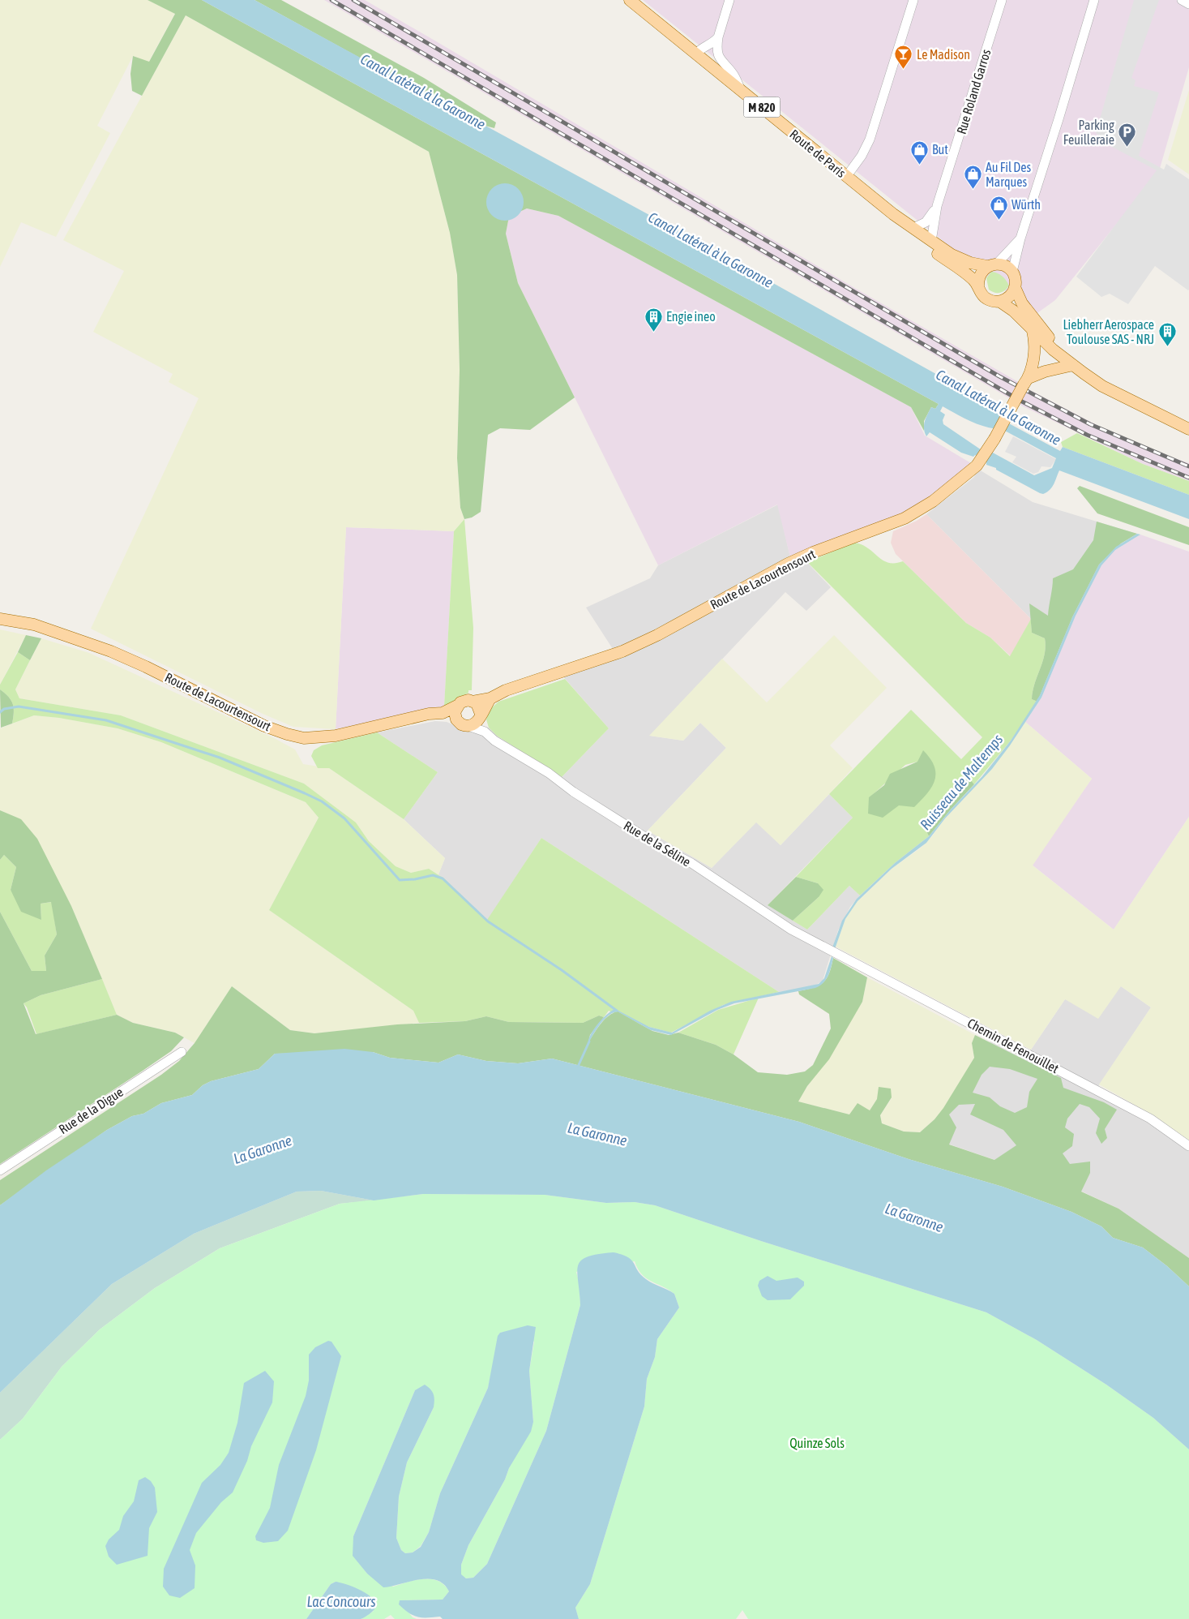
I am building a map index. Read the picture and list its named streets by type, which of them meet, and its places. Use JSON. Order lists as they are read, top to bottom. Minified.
{"streets":{"main road":["M 820","Route de Paris","Route de Lacourtensourt"],"street":["Rue Roland Garros","Rue de la Séline","Chemin de Fenouillet","Rue de la Digue"]},"crossings":[["Rue Roland Garros","Route de Paris"],["Route de Paris","Route de Lacourtensourt"],["Route de Lacourtensourt","Rue de la Séline"],["Rue de la Séline","Chemin de Fenouillet"]],"water":["Canal Latéral à la Garonne","Ruisseau de Maltemps","La Garonne","Lac Concours"],"parks":["Quinze Sols"],"places":{"bar":["Le Madison"],"parking":["Parking Feuilleraie"],"shop":["But","Au Fil Des Marques","Würth"],"building":["Engie ineo","Liebherr Aerospace Toulouse SAS - NRJ"]}}
